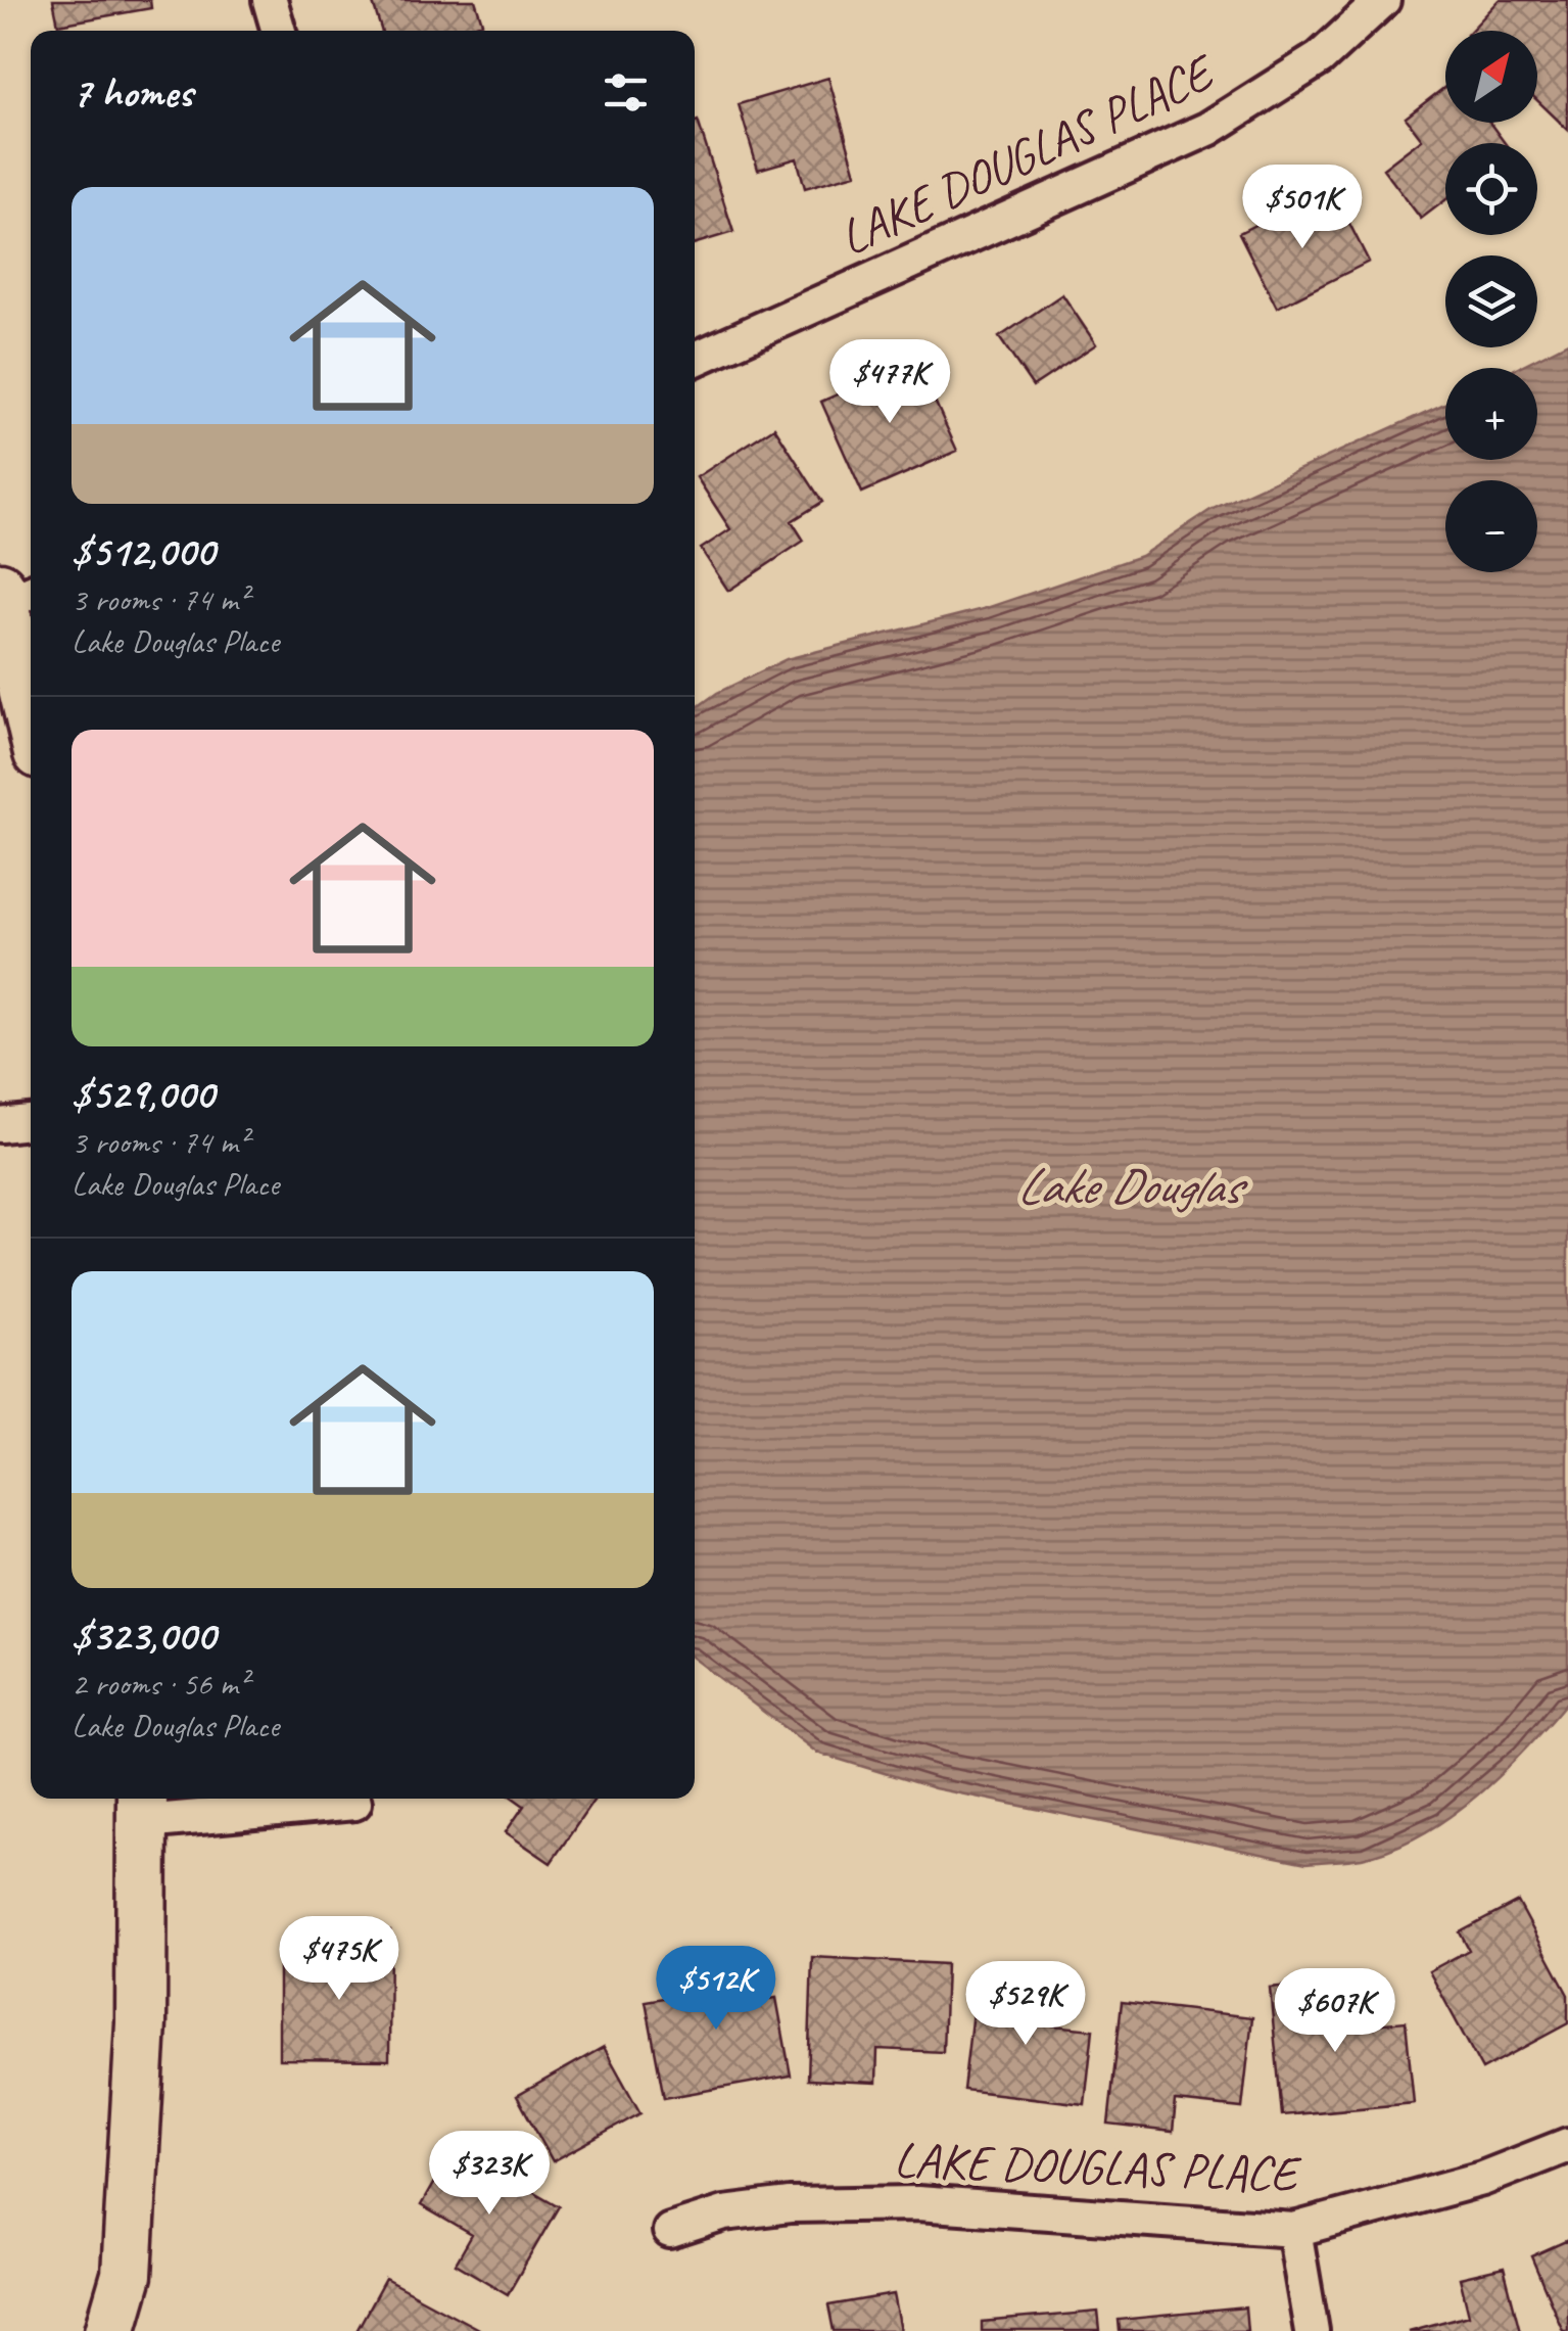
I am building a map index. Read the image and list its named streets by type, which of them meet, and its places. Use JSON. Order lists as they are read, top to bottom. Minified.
{"streets":{"street":["LAKE DOUGLAS PLACE"]},"water":["Lake Douglas"],"north":"top right","page":{"map_buttons":["+","−"],"heading":"7 homes","list":[{"name":"$512,000","note":"3 rooms · 74 m² · Lake Douglas Place"},{"name":"$529,000","note":"3 rooms · 74 m² · Lake Douglas Place"},{"name":"$323,000","note":"2 rooms · 56 m² · Lake Douglas Place"}],"price":["$501K","$477K","$475K","$512K","$529K","$607K","$323K"]}}
